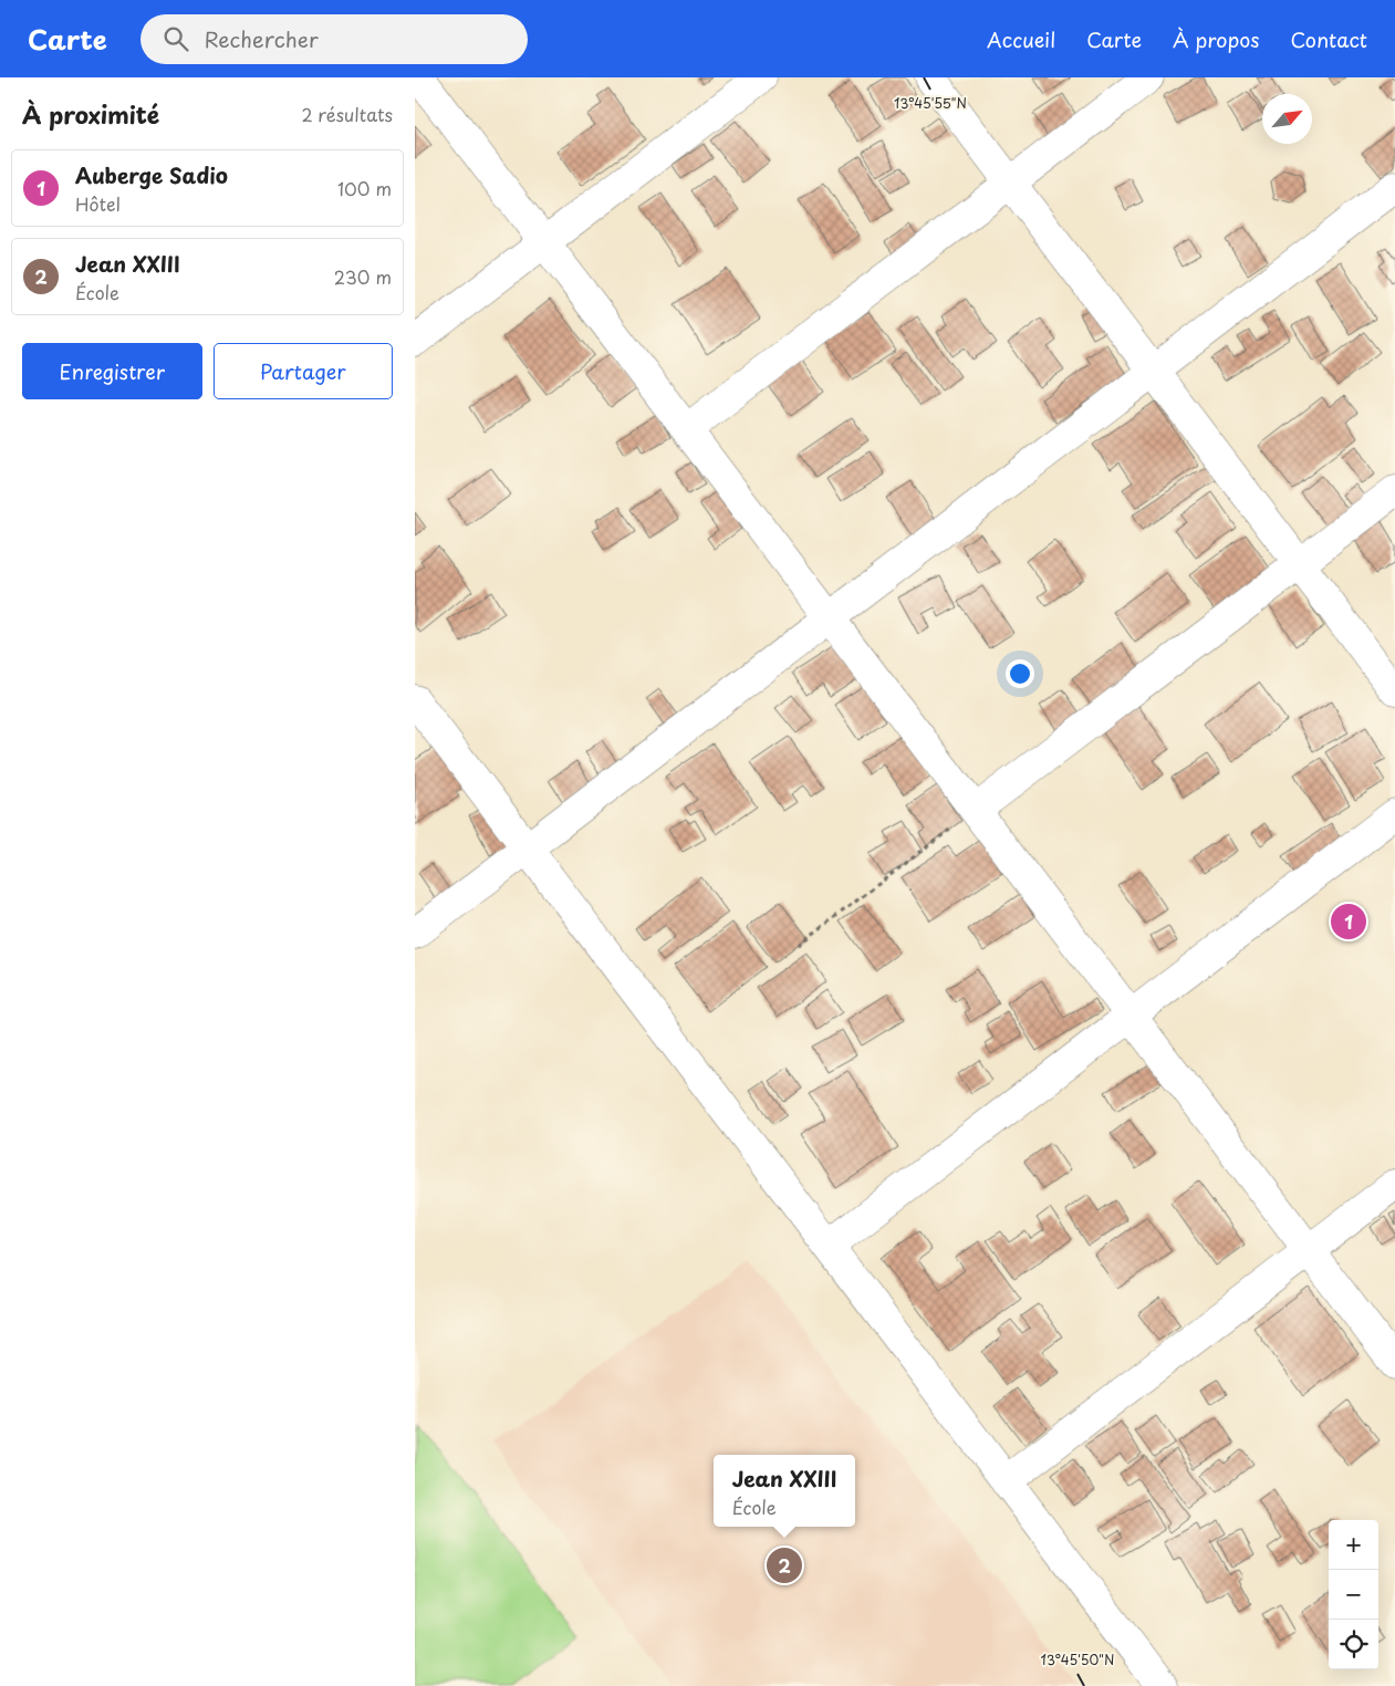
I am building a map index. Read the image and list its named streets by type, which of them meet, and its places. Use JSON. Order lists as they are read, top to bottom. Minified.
{"north":"top right","page":{"header":"Carte","search":"Rechercher","nav":["Accueil","Carte","À propos","Contact"],"heading":["À proximité","2 résultats"],"list":[{"mark":"1","name":"Auberge Sadio","note":"Hôtel","value":"100 m"},{"mark":"2","name":"Jean XXIII","note":"École","value":"230 m"}],"buttons":["Enregistrer","Partager"],"pins":["1","2"],"popup":["Jean XXIII","École"],"map_buttons":["+","−"]},"coordinates":["13°45'55\"N","13°45'50\"N"]}
